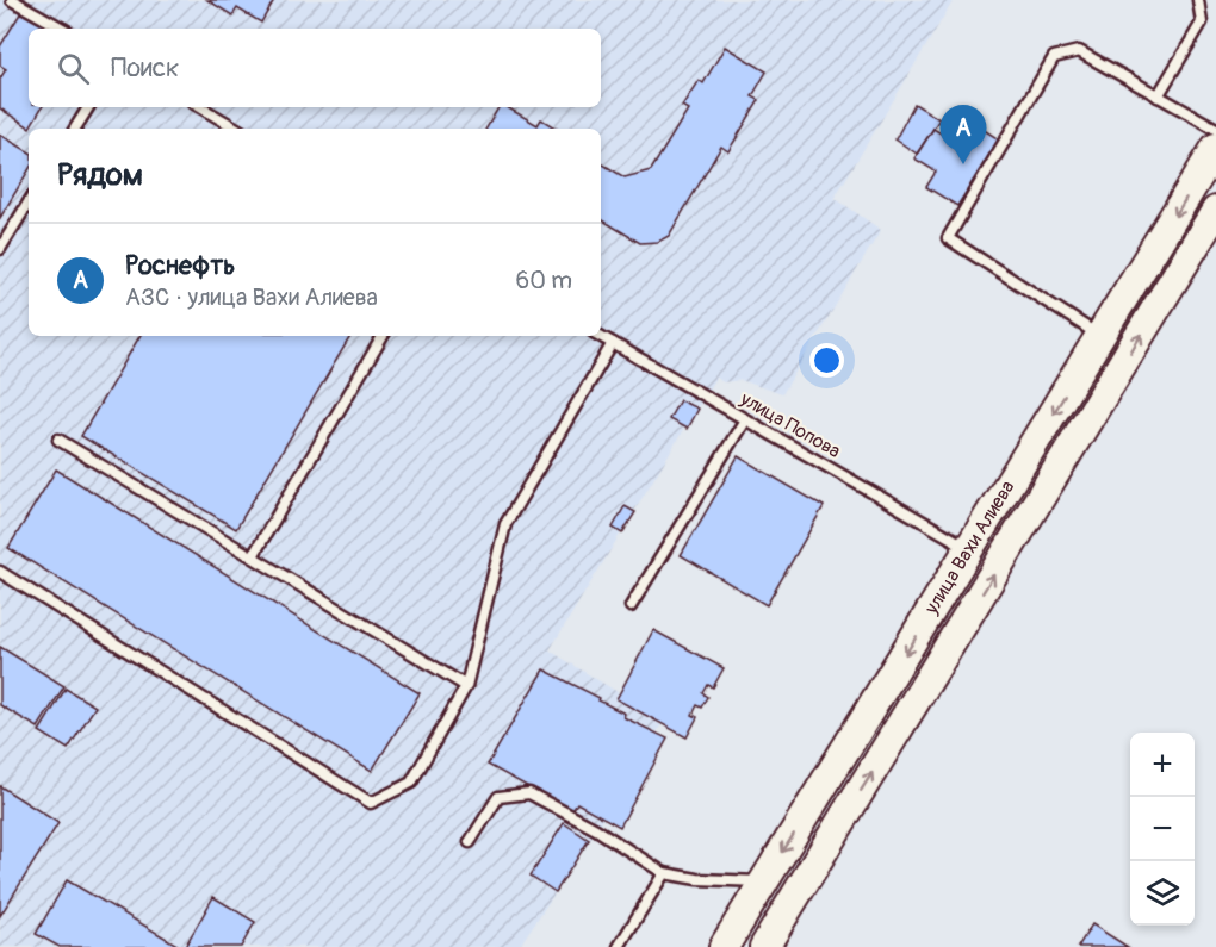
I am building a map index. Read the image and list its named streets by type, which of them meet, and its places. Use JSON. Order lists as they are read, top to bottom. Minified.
{"streets":{"main road":["улица Вахи Алиева"],"lane":["улица Попова"]},"crossings":[["улица Попова","улица Вахи Алиева"]],"page":{"search":"Поиск","pins":"A","heading":"Рядом","list":[{"mark":"A","name":"Роснефть","note":"АЗС · улица Вахи Алиева","value":"60 m"}],"map_buttons":["+","−"]}}
